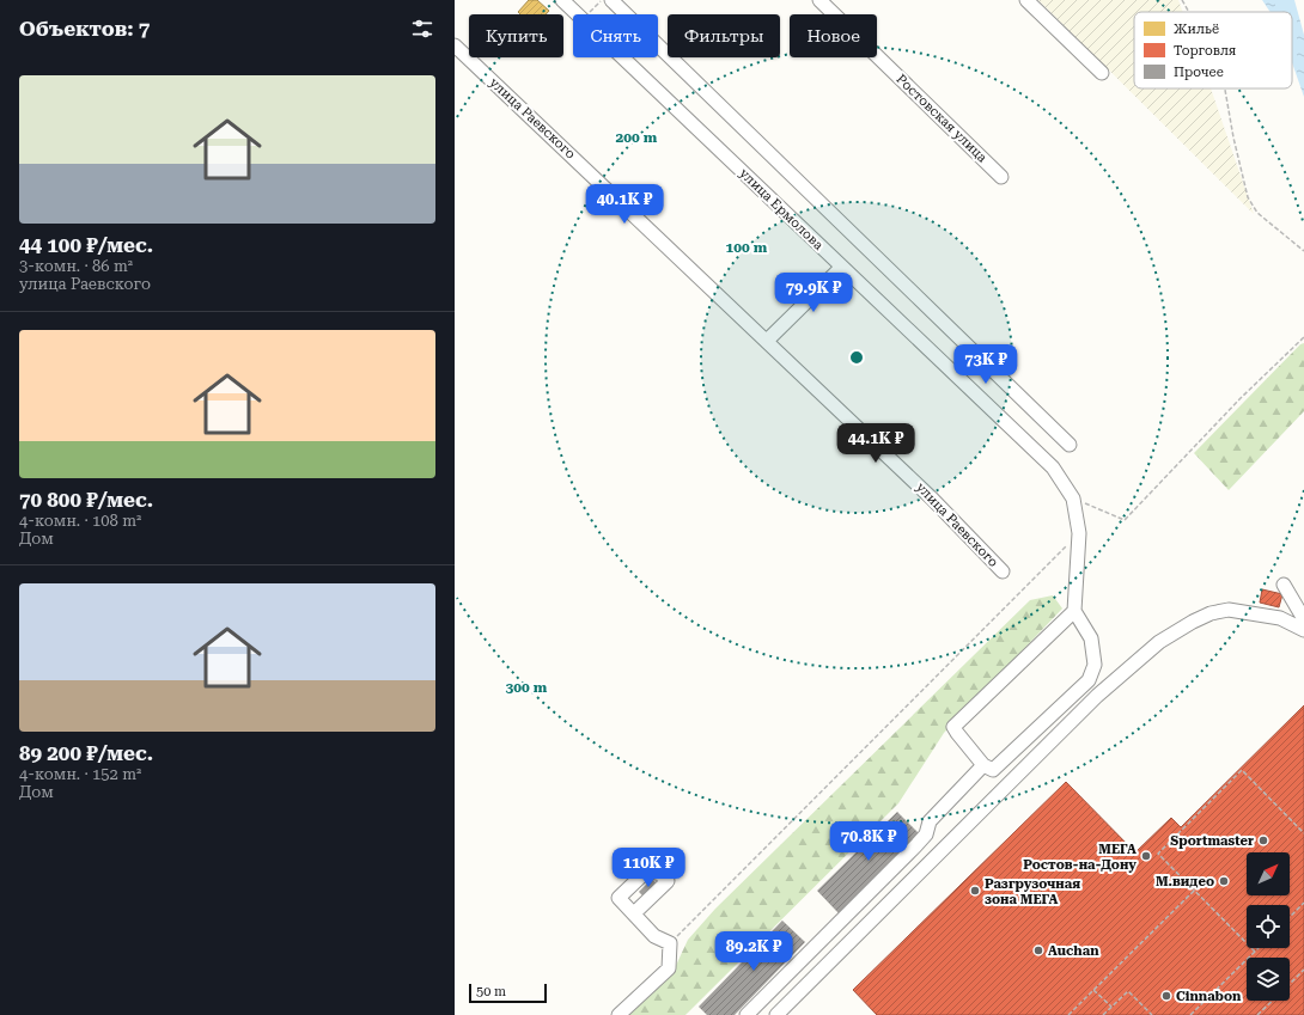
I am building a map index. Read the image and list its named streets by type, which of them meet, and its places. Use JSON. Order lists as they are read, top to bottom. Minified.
{"streets":{"street":["улица Раевского","Ростовская улица","улица Ермолова"]},"places":["Sportmaster","МЕГА Ростов-на-Дону","М.видео","Разгрузочная зона МЕГА","Auchan","Cinnabon"],"legend":["Жильё","Торговля","Прочее"],"scale_bar":"50 m","north":"top right","page":{"heading":"Объектов: 7","chip":["Купить","Снять","Фильтры","Новое"],"list":[{"name":"44 100 ₽/мес.","note":"3-комн. · 86 m² · улица Раевского"},{"name":"70 800 ₽/мес.","note":"4-комн. · 108 m² · Дом"},{"name":"89 200 ₽/мес.","note":"4-комн. · 152 m² · Дом"}],"price":["40.1K ₽","79.9K ₽","73K ₽","44.1K ₽","70.8K ₽","110K ₽","89.2K ₽"],"scale":"50 m"},"rings":["200 m","100 m","300 m"]}
